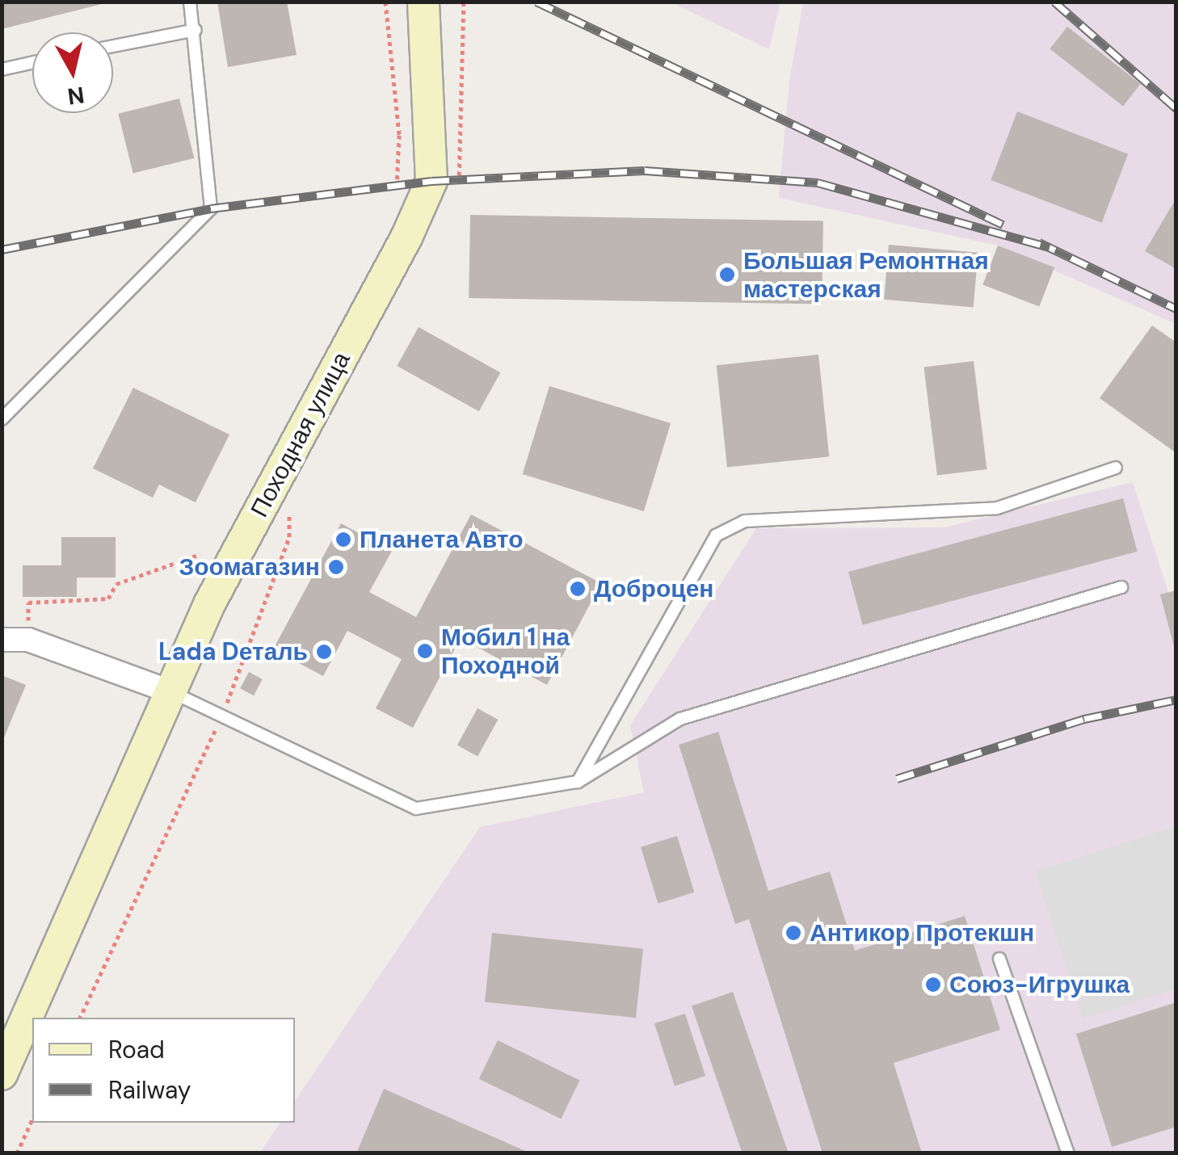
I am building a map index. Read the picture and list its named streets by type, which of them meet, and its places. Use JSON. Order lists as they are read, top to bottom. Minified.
{"streets":{"main road":["Походная улица"]},"places":["Большая Ремонтная мастерская","Планета Авто","Зоомагазин","Доброцен","Мобил 1 на Походной","Lada Dеталь","Антикор Протекшн","Союз-Игрушка"],"legend":["Road","Railway"],"north":"bottom"}
